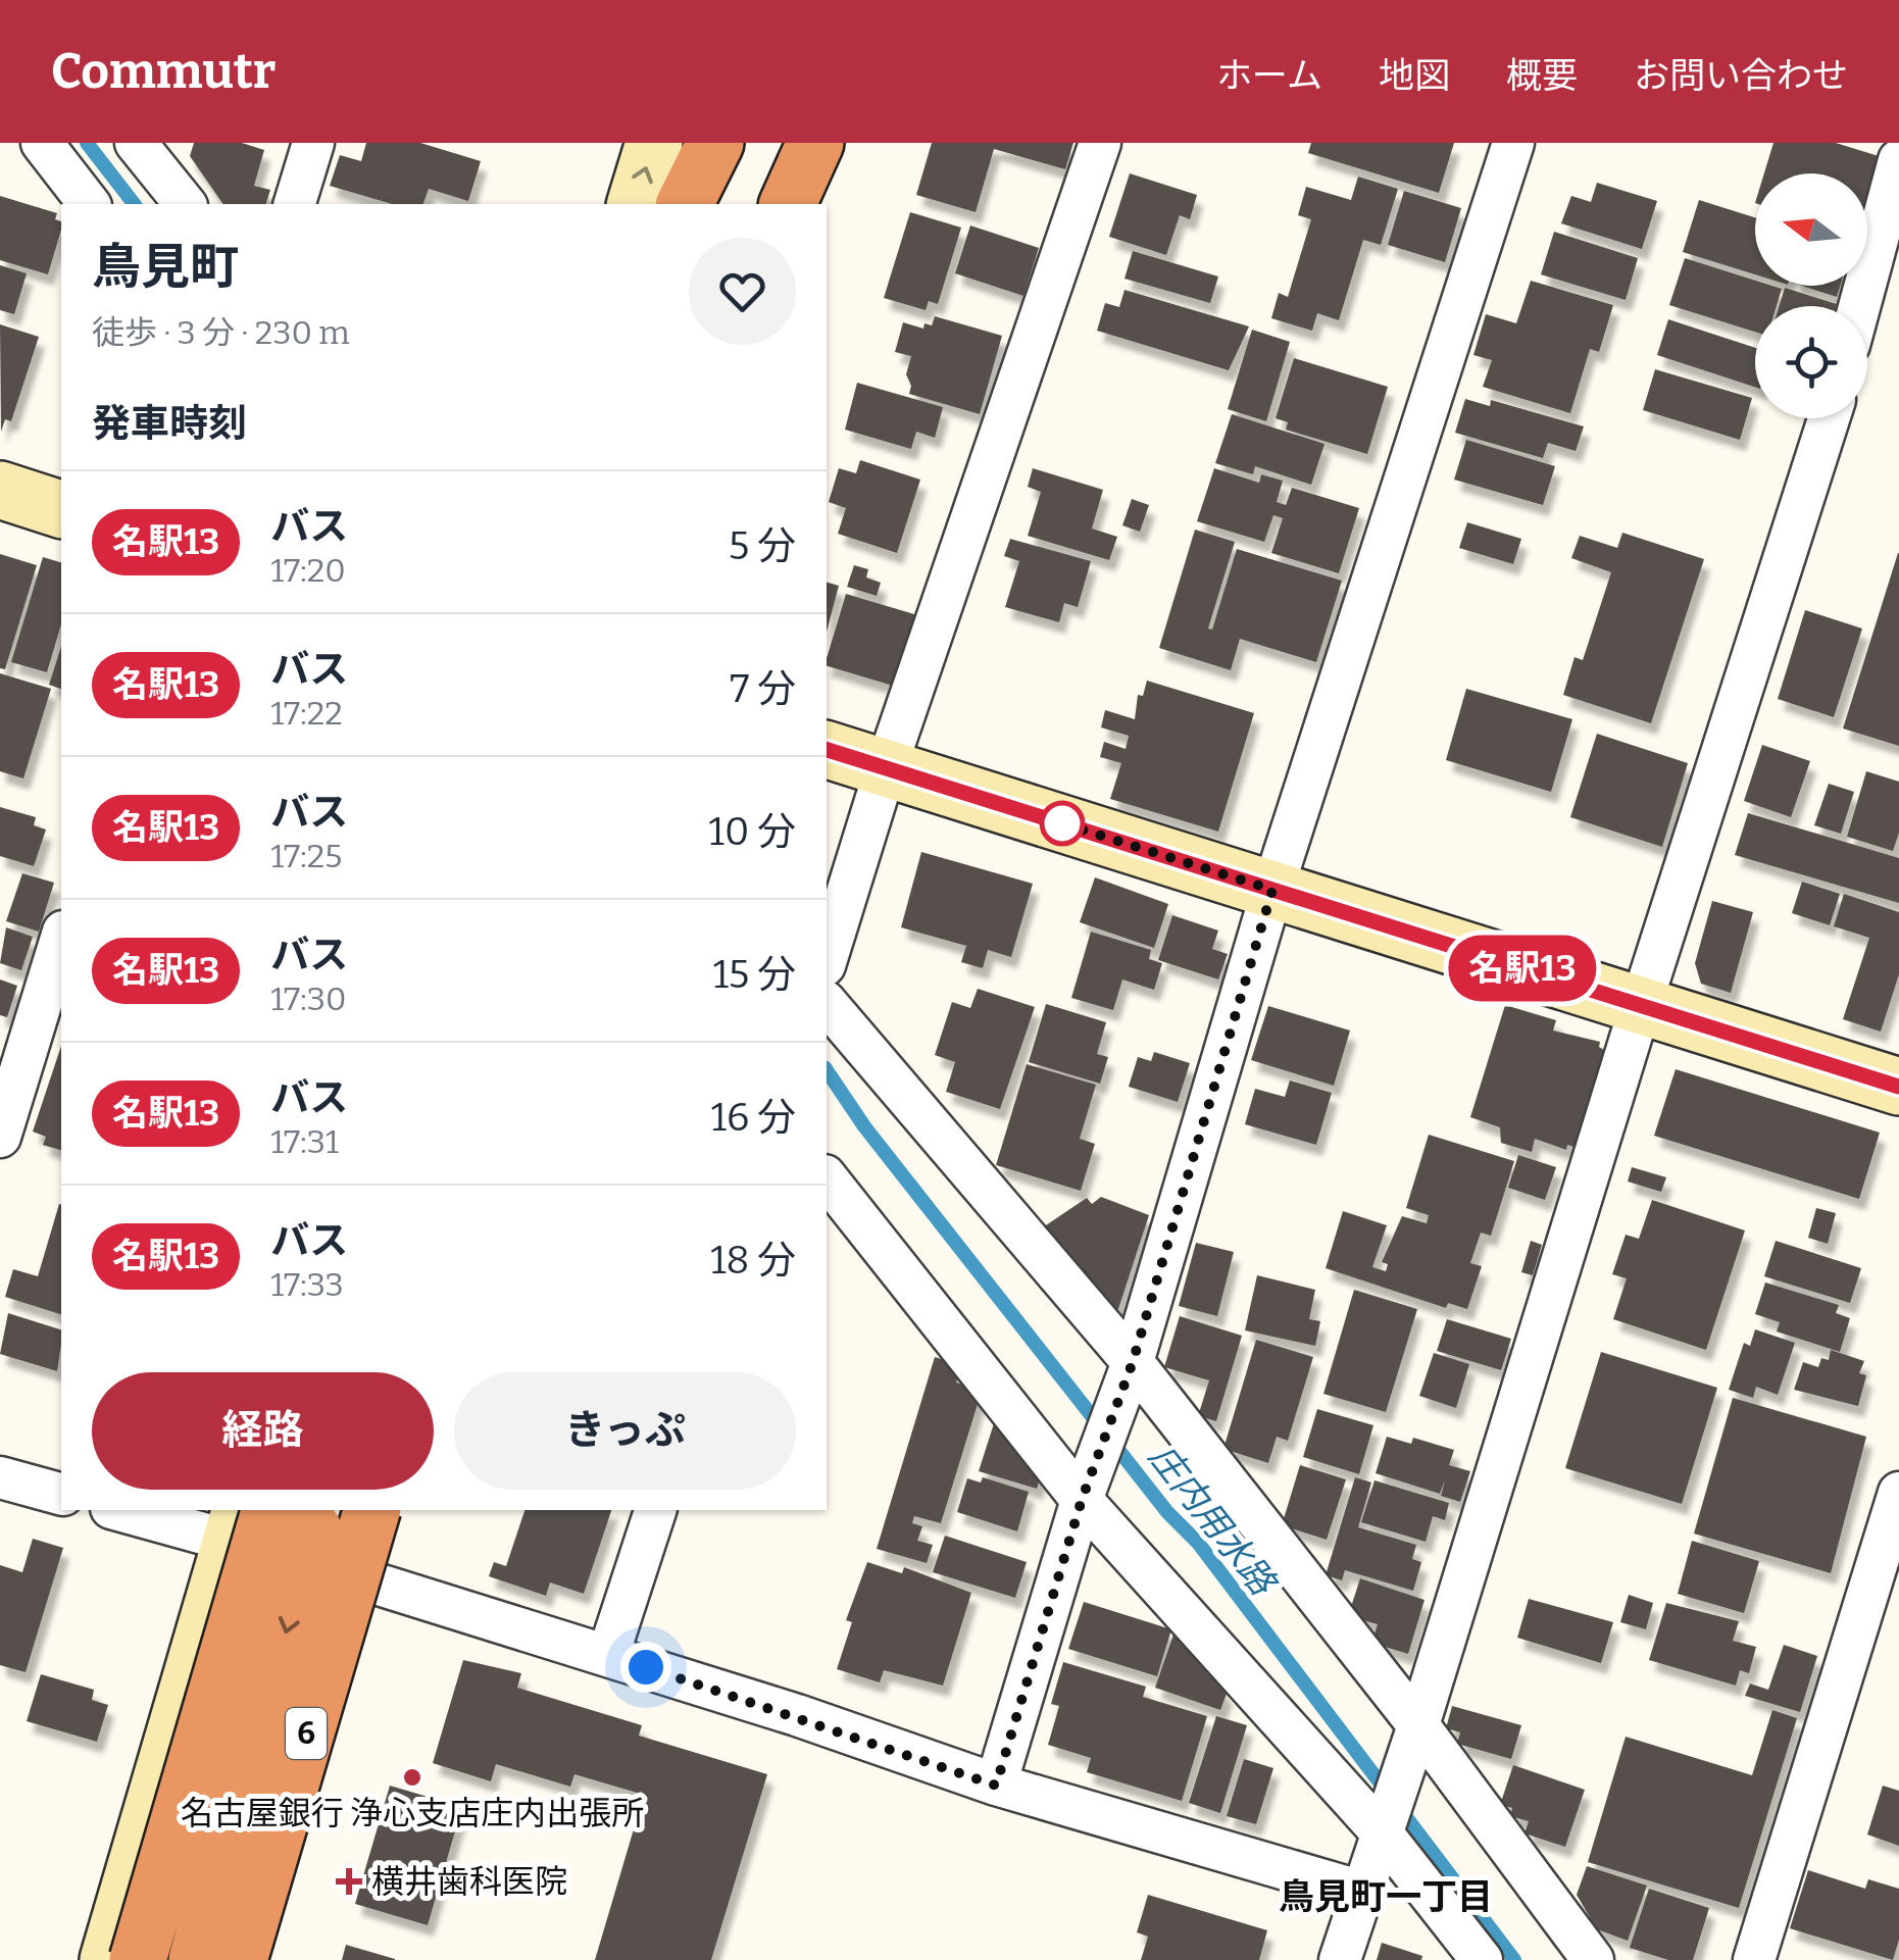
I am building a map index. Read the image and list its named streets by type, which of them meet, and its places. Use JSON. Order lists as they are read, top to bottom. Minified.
{"streets":{"highway":["6"]},"districts":["鳥見町一丁目"],"water":["庄内用水路"],"places":{"other":["名古屋銀行 浄心支店庄内出張所"],"health":["横井歯科医院"]},"lines":["bus line 名駅13"],"north":"left","page":{"header":"Commutr","nav":["ホーム","地図","概要","お問い合わせ"],"on_map":"名駅13","heading":[["鳥見町","徒歩 · 3 分 · 230 m"],"発車時刻"],"list":[{"mark":"名駅13","name":"バス","note":"17:20","value":"5 分"},{"mark":"名駅13","name":"バス","note":"17:22","value":"7 分"},{"mark":"名駅13","name":"バス","note":"17:25","value":"10 分"},{"mark":"名駅13","name":"バス","note":"17:30","value":"15 分"},{"mark":"名駅13","name":"バス","note":"17:31","value":"16 分"},{"mark":"名駅13","name":"バス","note":"17:33","value":"18 分"}],"buttons":["経路","きっぷ"]}}
